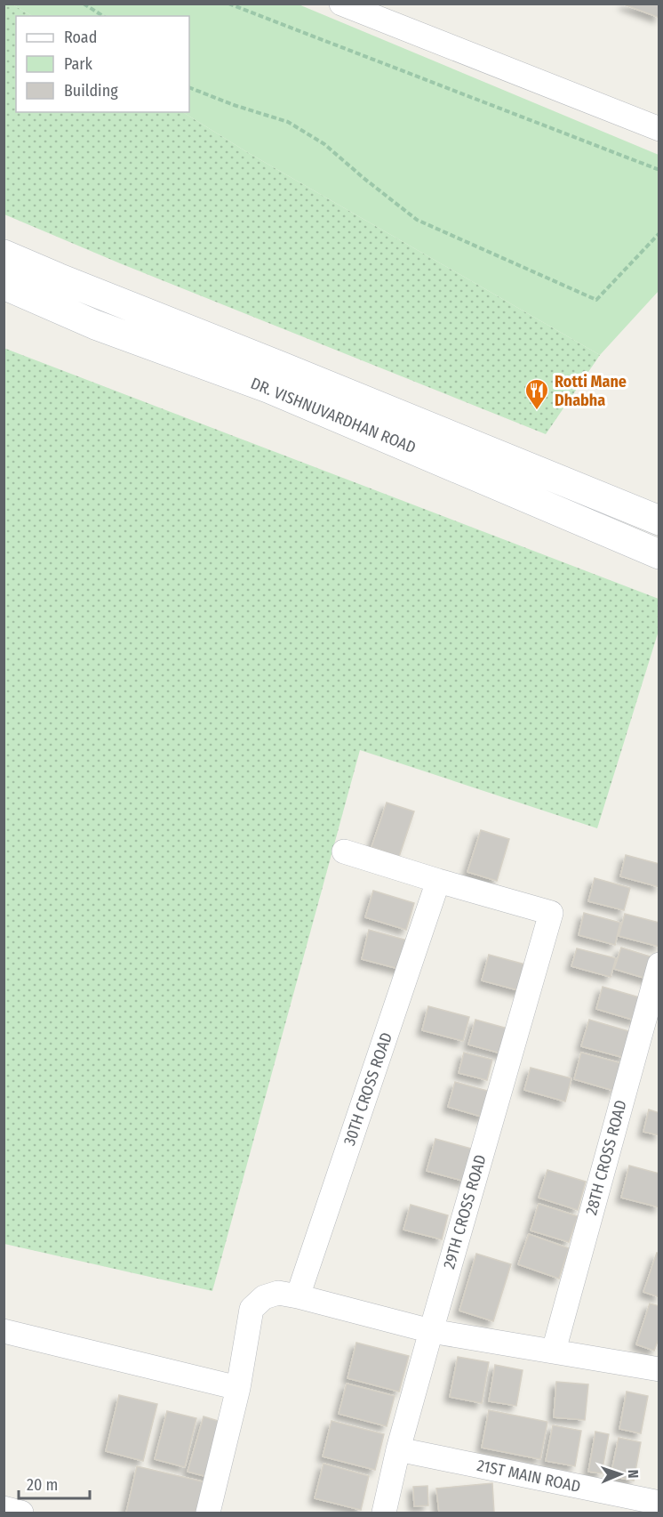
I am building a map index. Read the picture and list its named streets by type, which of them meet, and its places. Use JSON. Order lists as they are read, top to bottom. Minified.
{"streets":{"main road":["DR. VISHNUVARDHAN ROAD"],"street":["30TH CROSS ROAD","28TH CROSS ROAD","29TH CROSS ROAD","21ST MAIN ROAD"]},"crossings":[["30TH CROSS ROAD","29TH CROSS ROAD"],["29TH CROSS ROAD","21ST MAIN ROAD"]],"places":{"restaurant":["Rotti Mane Dhabha"]},"legend":["Road","Park","Building"],"scale_bar":"20 m","north":"right"}
